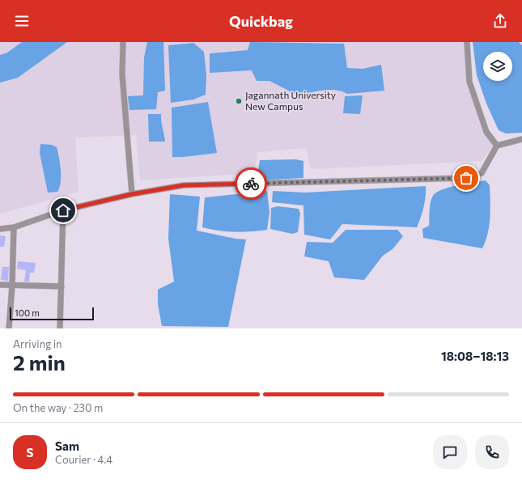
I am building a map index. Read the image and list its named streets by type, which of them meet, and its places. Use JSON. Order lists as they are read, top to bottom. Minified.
{"places":["Jagannath University New Campus"],"scale_bar":"100 m","page":{"header":"Quickbag","scale":"100 m","heading":["2 min","Arriving in","18:08–18:13"],"panel":["Sam","Courier · 4.4"],"bar":"On the way · 230 m","round":"S"}}
